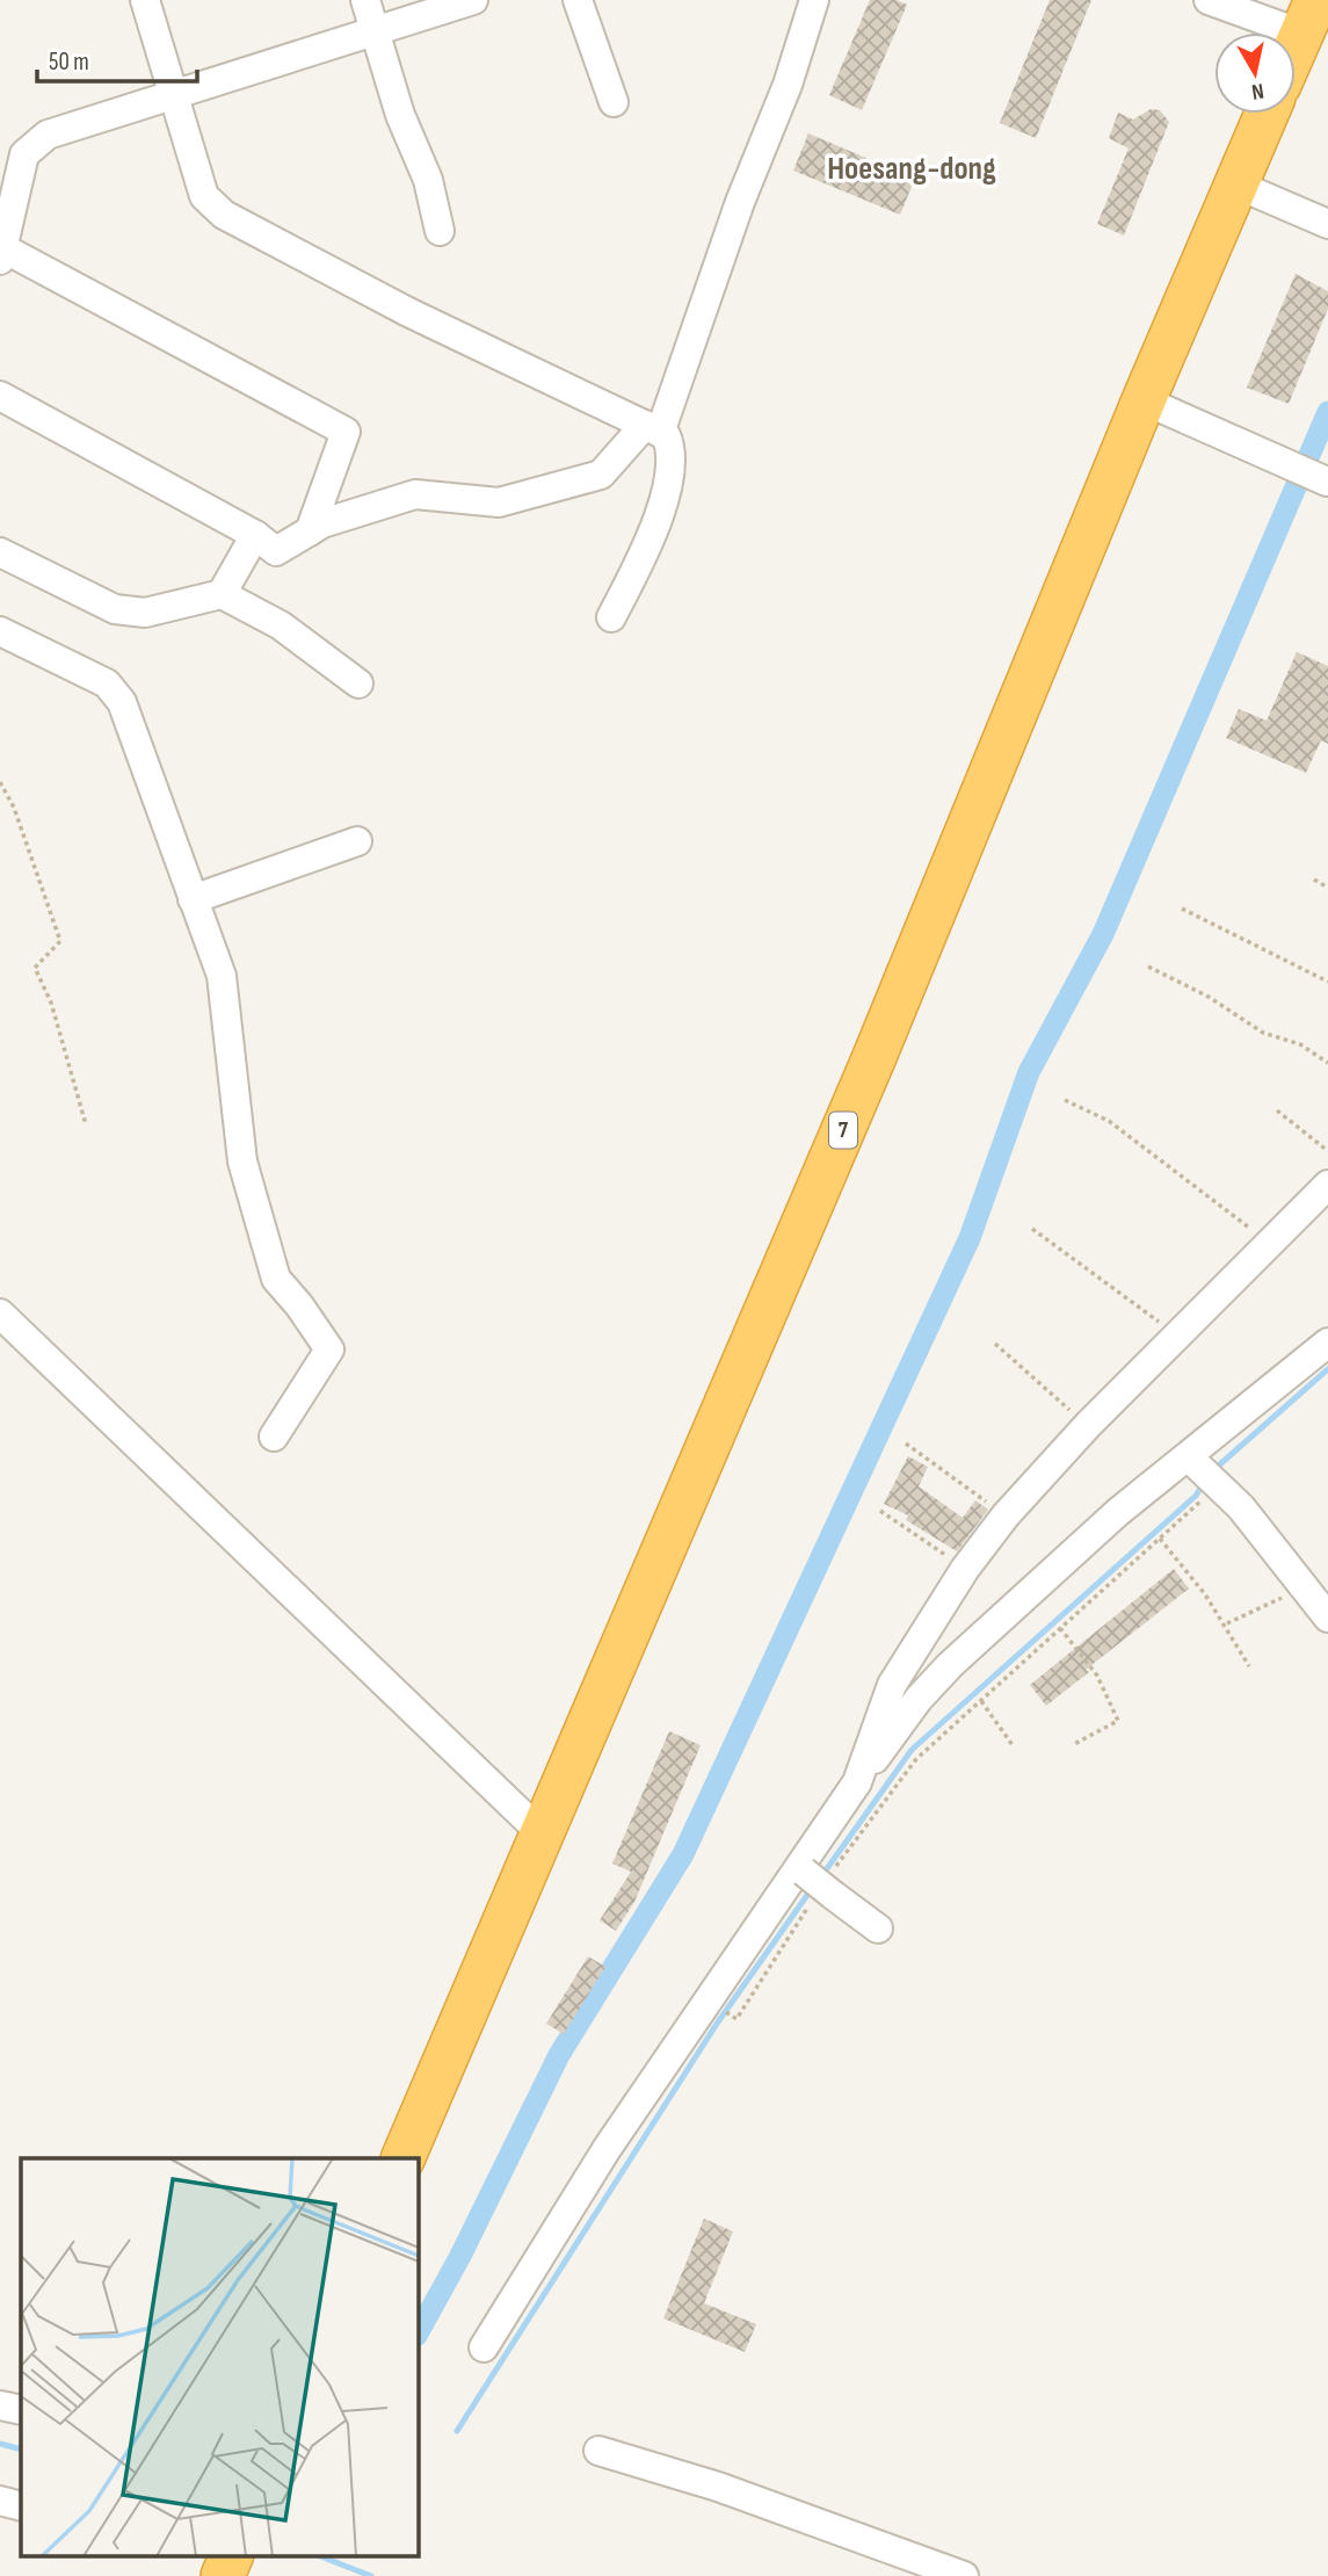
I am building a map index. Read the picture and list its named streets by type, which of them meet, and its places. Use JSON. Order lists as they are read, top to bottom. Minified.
{"streets":{"highway":["7"]},"districts":["Hoesang-dong"],"scale_bar":"50 m","north":"bottom"}
